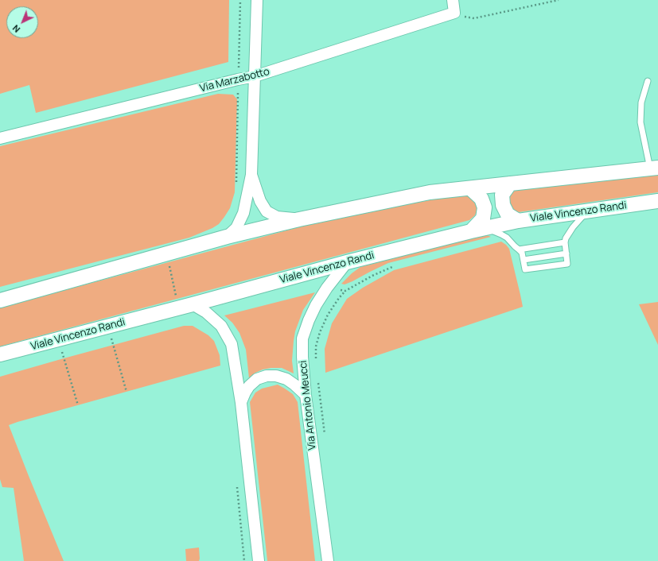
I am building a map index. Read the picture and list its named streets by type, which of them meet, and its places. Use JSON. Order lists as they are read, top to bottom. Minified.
{"streets":{"street":["Via Marzabotto","Viale Vincenzo Randi","Via Antonio Meucci"]},"crossings":[["Viale Vincenzo Randi","Via Antonio Meucci"]],"north":"bottom left"}
